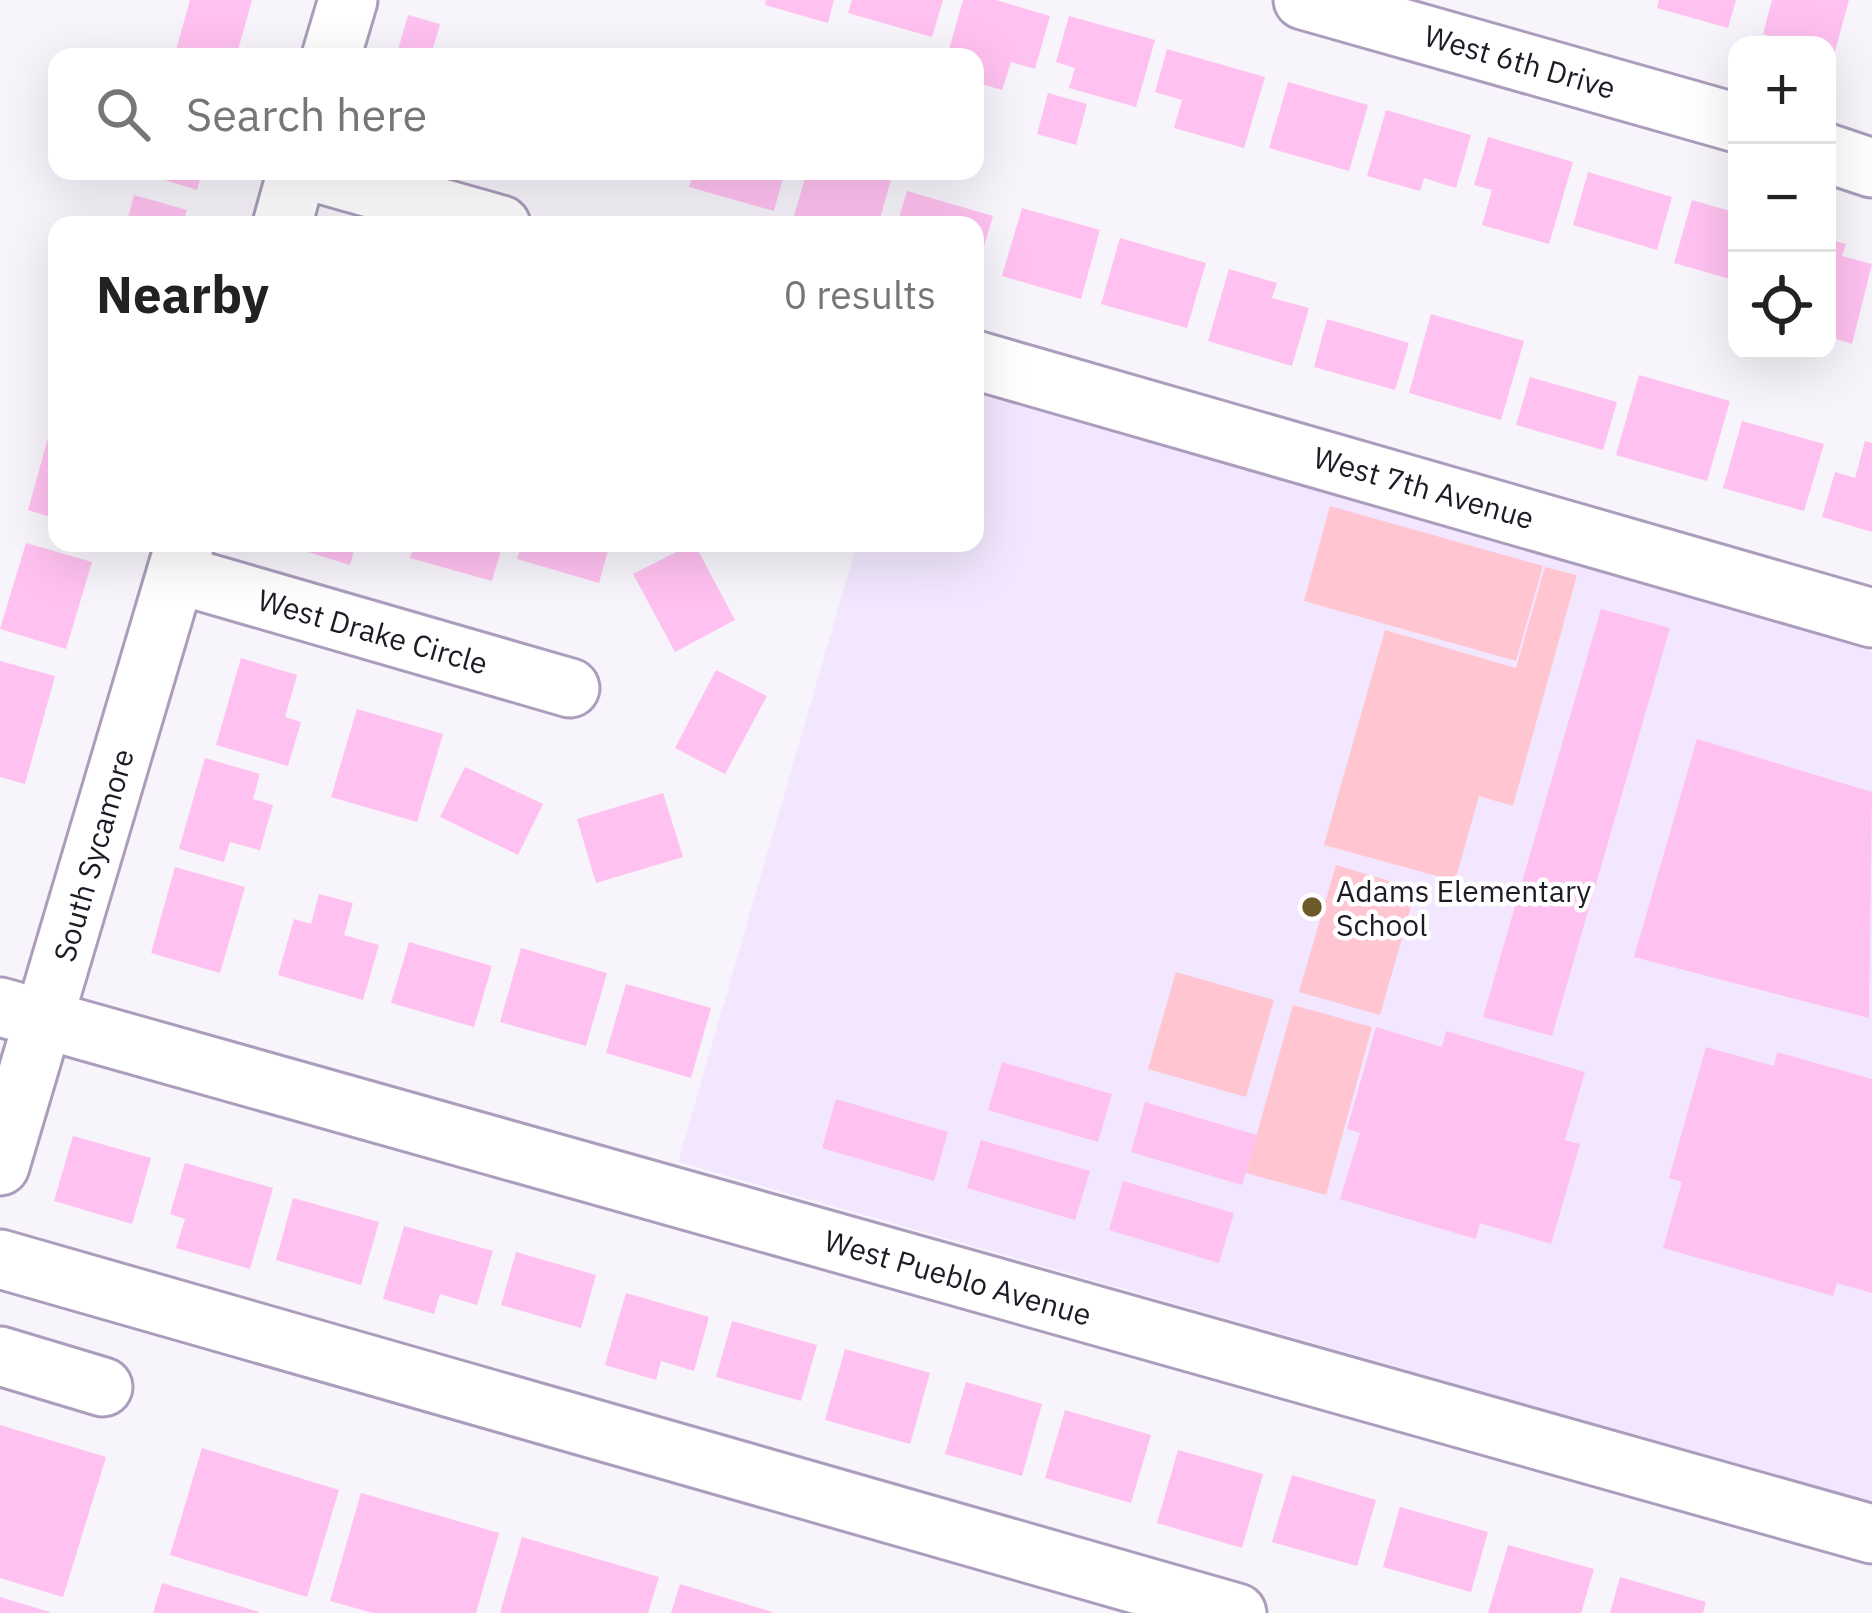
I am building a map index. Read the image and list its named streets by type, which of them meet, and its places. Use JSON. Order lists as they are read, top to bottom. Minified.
{"streets":{"street":["West 6th Drive","West 7th Avenue","West Drake Circle","South Sycamore","West Pueblo Avenue"]},"crossings":[["West Drake Circle","South Sycamore"],["South Sycamore","West Pueblo Avenue"]],"places":["Adams Elementary School"],"page":{"map_buttons":["+","−"],"search":"Search here","heading":["Nearby","0 results"]}}
